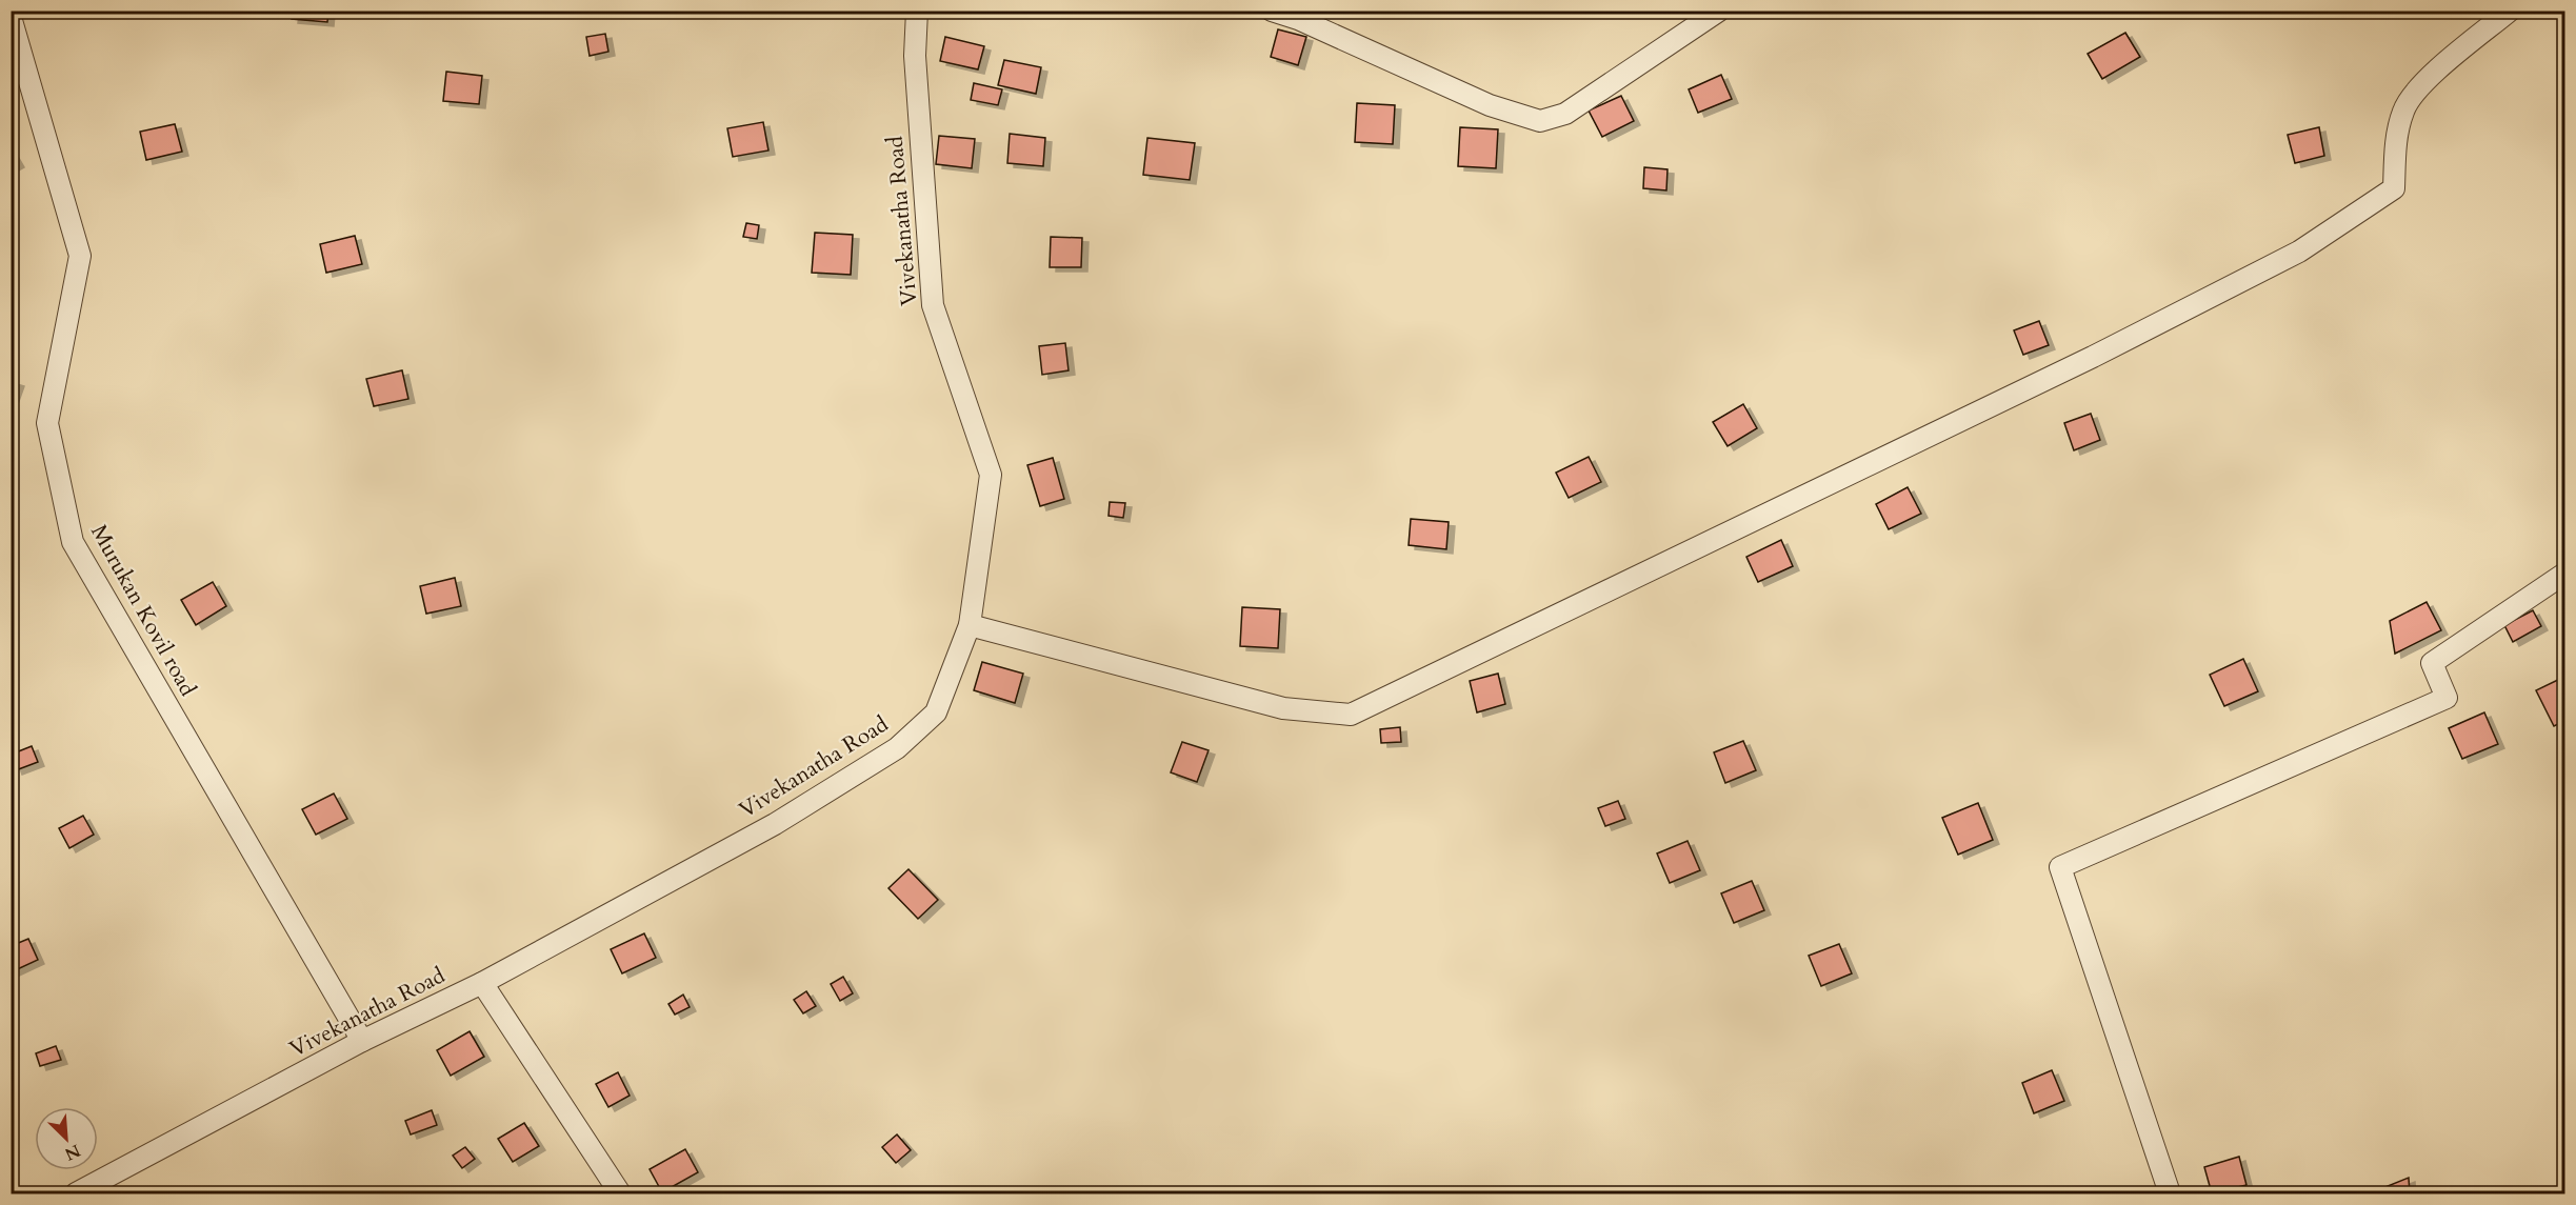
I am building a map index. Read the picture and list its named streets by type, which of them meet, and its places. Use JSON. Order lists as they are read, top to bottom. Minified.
{"streets":{"street":["Vivekanatha Road","Murukan Kovil road"]},"crossings":[["Vivekanatha Road","Murukan Kovil road"]],"north":"bottom right"}
